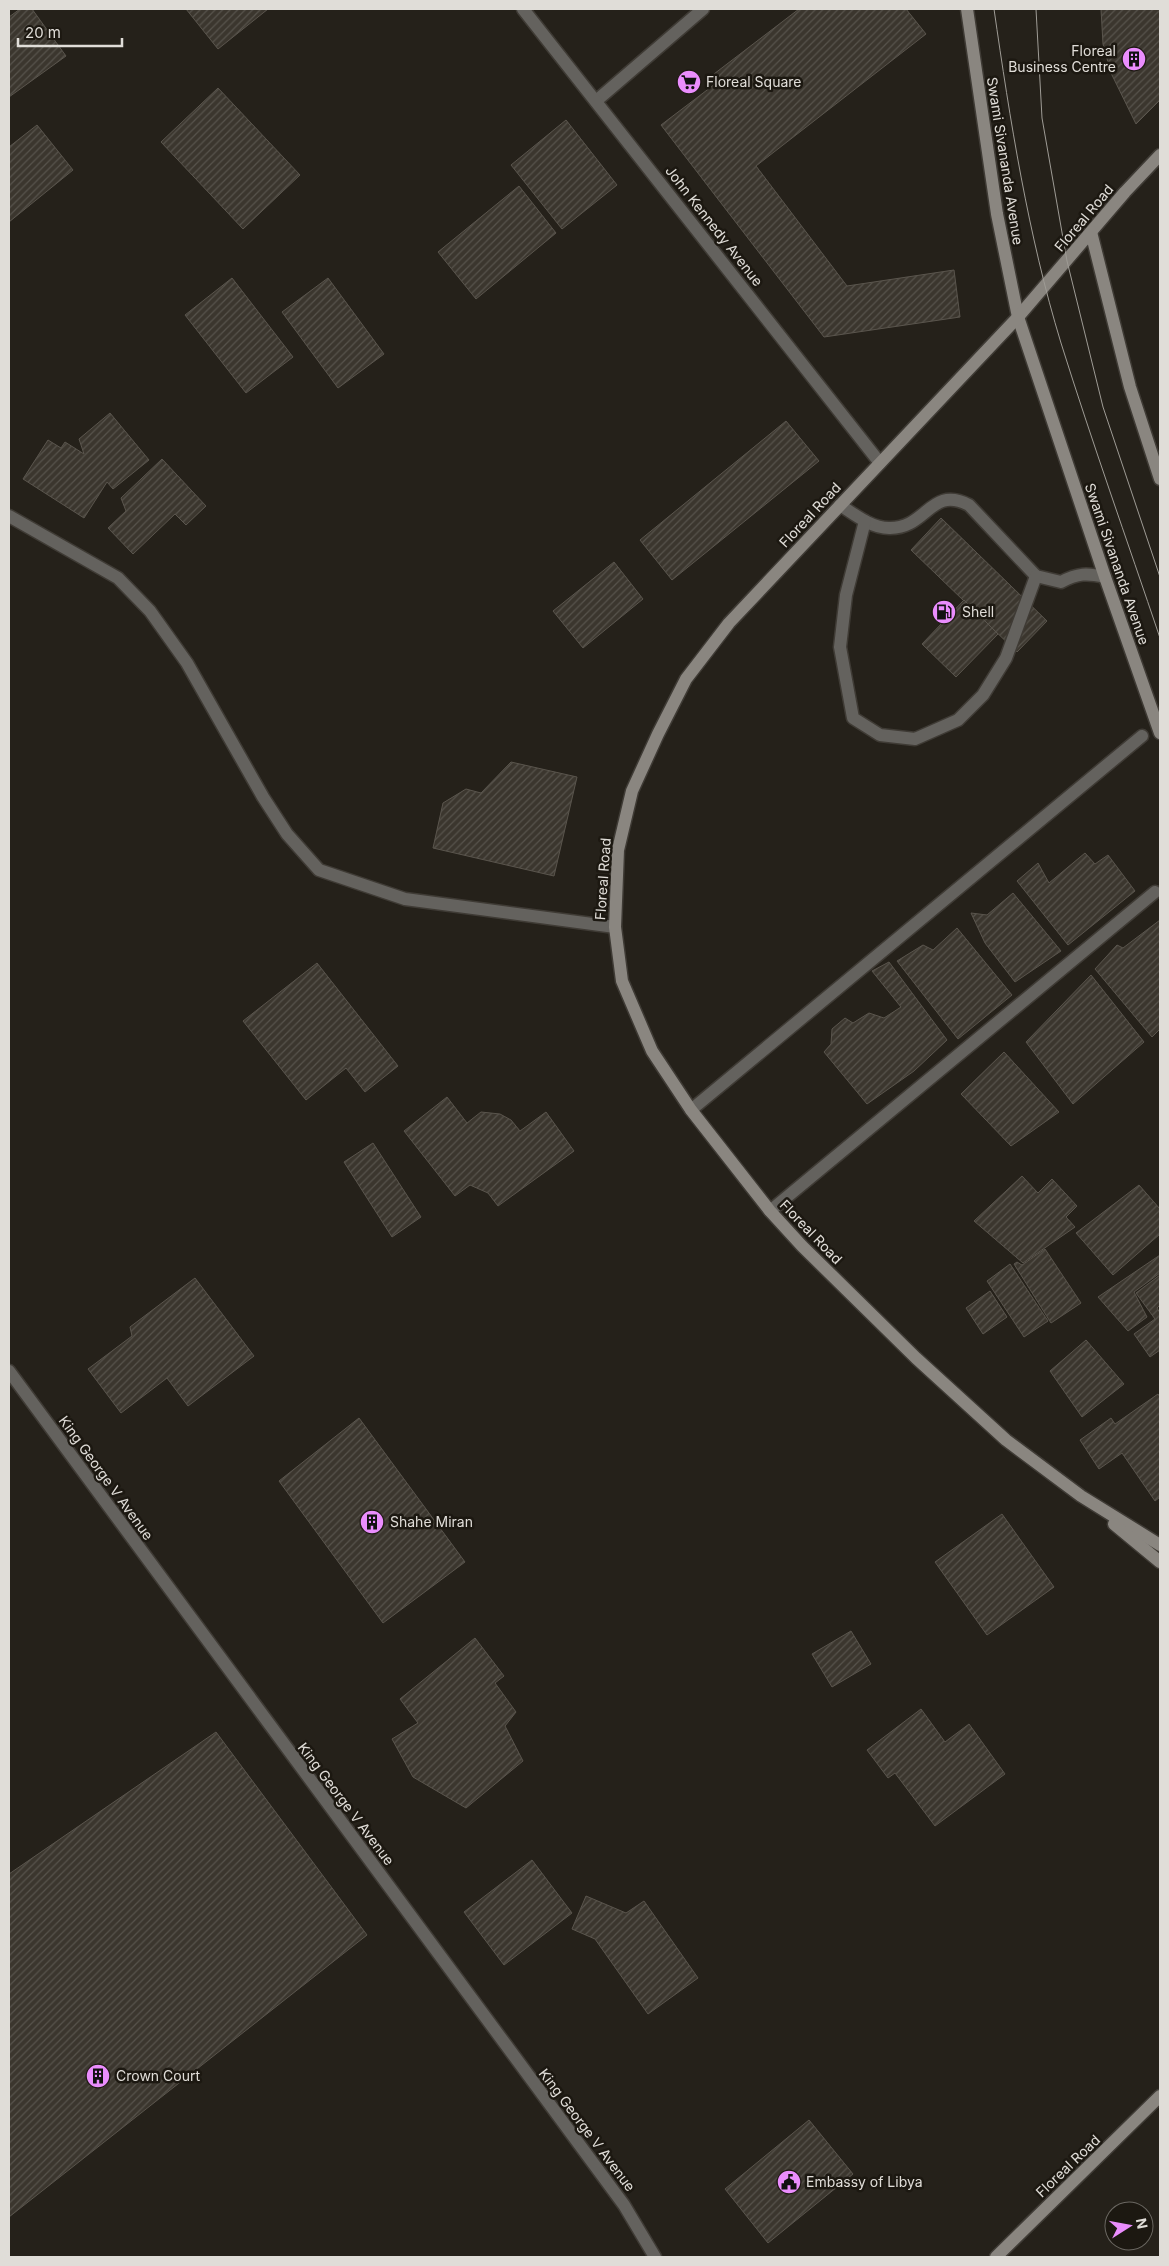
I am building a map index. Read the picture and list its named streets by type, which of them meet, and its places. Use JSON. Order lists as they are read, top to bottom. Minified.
{"streets":{"main road":["Swami Sivananda Avenue","Floreal Road"],"street":["John Kennedy Avenue","King George V Avenue"]},"crossings":[["Swami Sivananda Avenue","Floreal Road"],["Floreal Road","John Kennedy Avenue"]],"places":{"building":["Floreal Business Centre","Shahe Miran","Crown Court"],"supermarket":["Floreal Square"],"fuel station":["Shell"],"public building":["Embassy of Libya"]},"scale_bar":"20 m","north":"right"}
